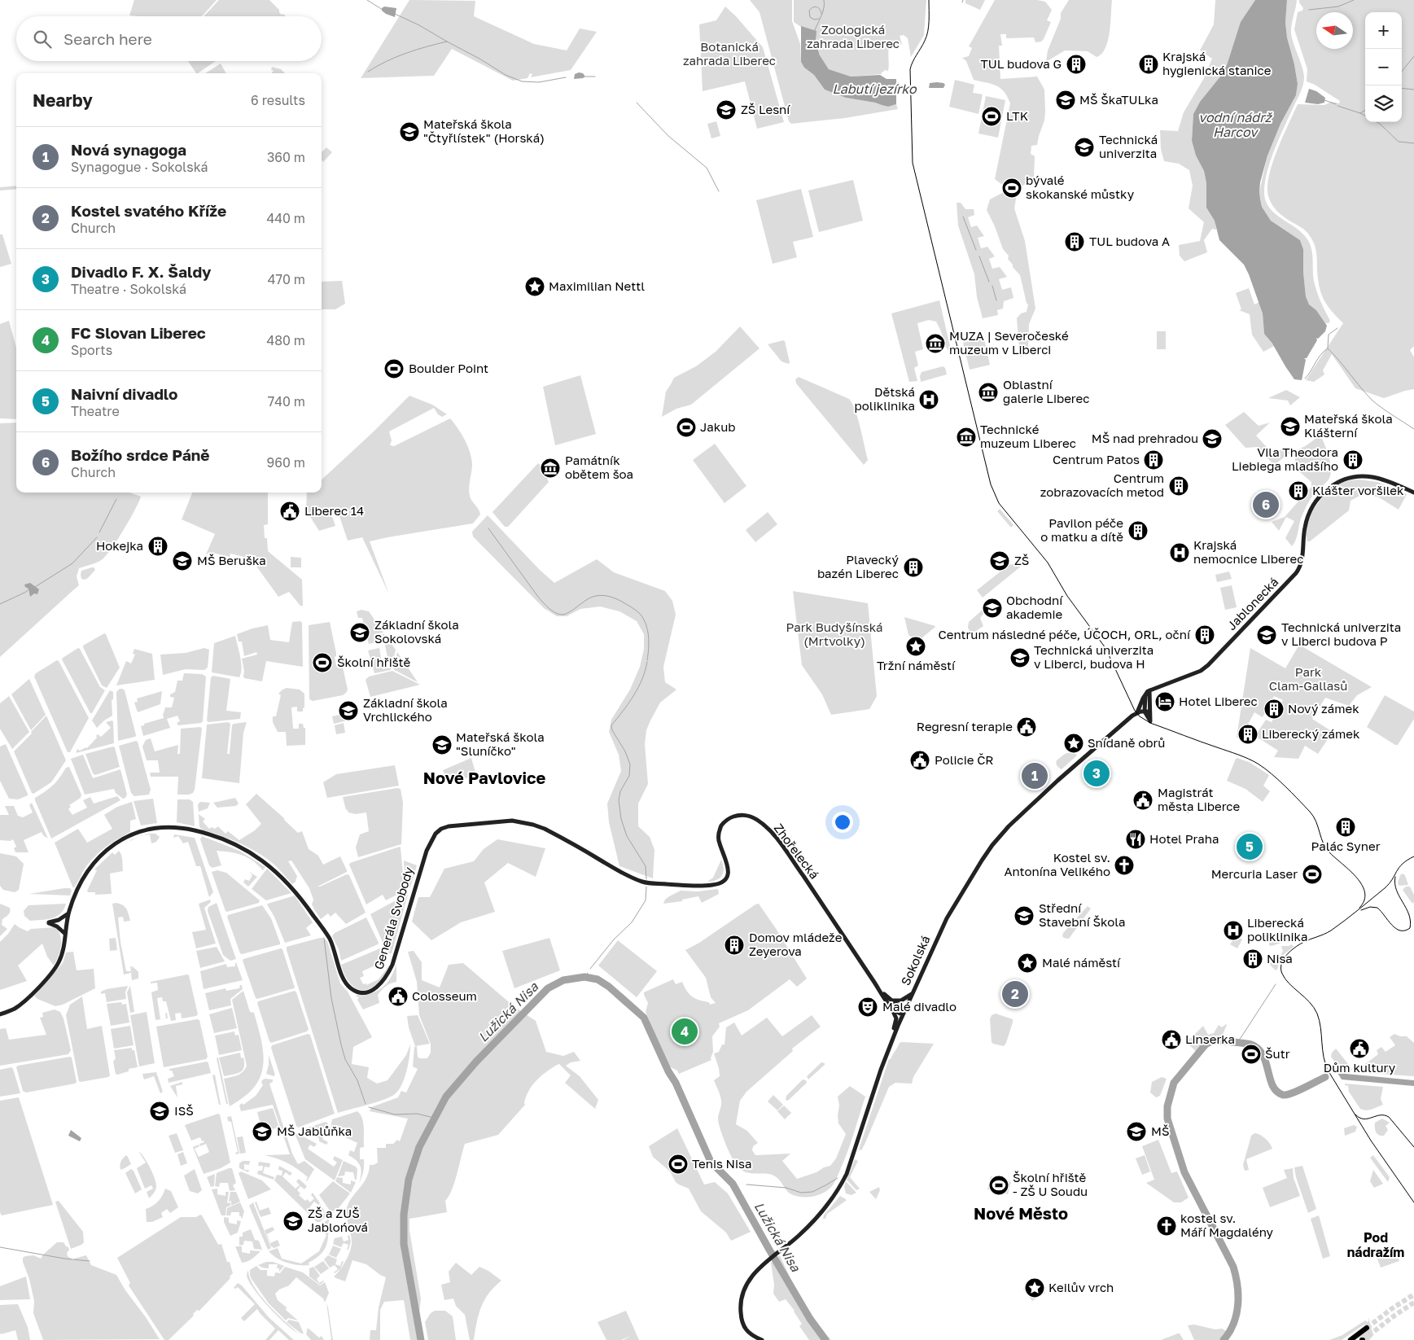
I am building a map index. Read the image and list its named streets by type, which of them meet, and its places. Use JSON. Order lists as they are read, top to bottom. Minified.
{"streets":{"main road":["Jablonecká","Zhořelecká","Generála Svobody","Sokolská"]},"crossings":[["Zhořelecká","Generála Svobody"],["Zhořelecká","Sokolská"]],"districts":["Nové Pavlovice","Nové Město","Pod nádražím"],"water":["Labutí jezírko","vodní nádrž Harcov","Lužická Nisa"],"parks":["Zoologická zahrada Liberec","Botanická zahrada Liberec","Park Budyšínská (Mrtvolky)","Park Clam-Gallasů"],"places":{"building":["TUL budova G","Krajská hygienická stanice","TUL budova A","Centrum Patos","Vila Theodora Liebiega mladšího","Centrum zobrazovacích metod","Klášter voršilek","Pavilon péče o matku a dítě","Hokejka","Plavecký bazén Liberec","Centrum následné péče, ÚČOCH, ORL, oční","Nový zámek","Liberecký zámek","Palác Syner","Domov mládeže Zeyerova","Nisa"],"school or university":["MŠ ŠkaTULka","ZŠ Lesní","Mateřská škola \"Čtyřlístek\" (Horská)","Technická univerzita","Mateřská škola Klášterní","MŠ nad prehradou","MŠ Beruška","ZŠ","Obchodní akademie","Základní škola Sokolovská","Technická univerzita v Liberci budova P","Technická univerzita v Liberci, budova H","Základní škola Vrchlického","Mateřská škola \"Sluníčko\"","Střední Stavební Škola","ISŠ","MŠ Jablůňka","MŠ","ZŠ a ZUŠ Jablońová"],"sports":["LTK","bývalé skokanské můstky","Boulder Point","Jakub","Školní hřiště","Mercuria Laser","Šutr","Tenis Nisa","Školní hřiště - ZŠ U Soudu"],"place":["Maximilian Nettl","Tržní náměstí","Snídaně obrů","Malé náměstí","Keilův vrch"],"museum":["MUZA | Severočeské muzeum v Liberci","Oblastní galerie Liberec","Technické muzeum Liberec","Památník obětem šoa"],"hospital":["Dětská poliklinika","Krajská nemocnice Liberec","Liberecká poliklinika"],"public building":["Liberec 14","Regresní terapie","Policie ČR","Magistrát města Liberce","Colosseum","Linserka","Dům kultury"],"hotel":["Hotel Liberec"],"restaurant":["Hotel Praha"],"church":["Kostel sv. Antonína Velikého","kostel sv. Máří Magdalény"],"theatre":["Malé divadlo"]},"north":"left","page":{"map_buttons":["+","−"],"search":"Search here","heading":["Nearby","6 results"],"list":[{"mark":"1","name":"Nová synagoga","note":"Synagogue · Sokolská","value":"360 m"},{"mark":"2","name":"Kostel svatého Kříže","note":"Church","value":"440 m"},{"mark":"3","name":"Divadlo F. X. Šaldy","note":"Theatre · Sokolská","value":"470 m"},{"mark":"4","name":"FC Slovan Liberec","note":"Sports","value":"480 m"},{"mark":"5","name":"Naivní divadlo","note":"Theatre","value":"740 m"},{"mark":"6","name":"Božího srdce Páně","note":"Church","value":"960 m"}],"pins":["6","3","1","5","2","4"]}}
